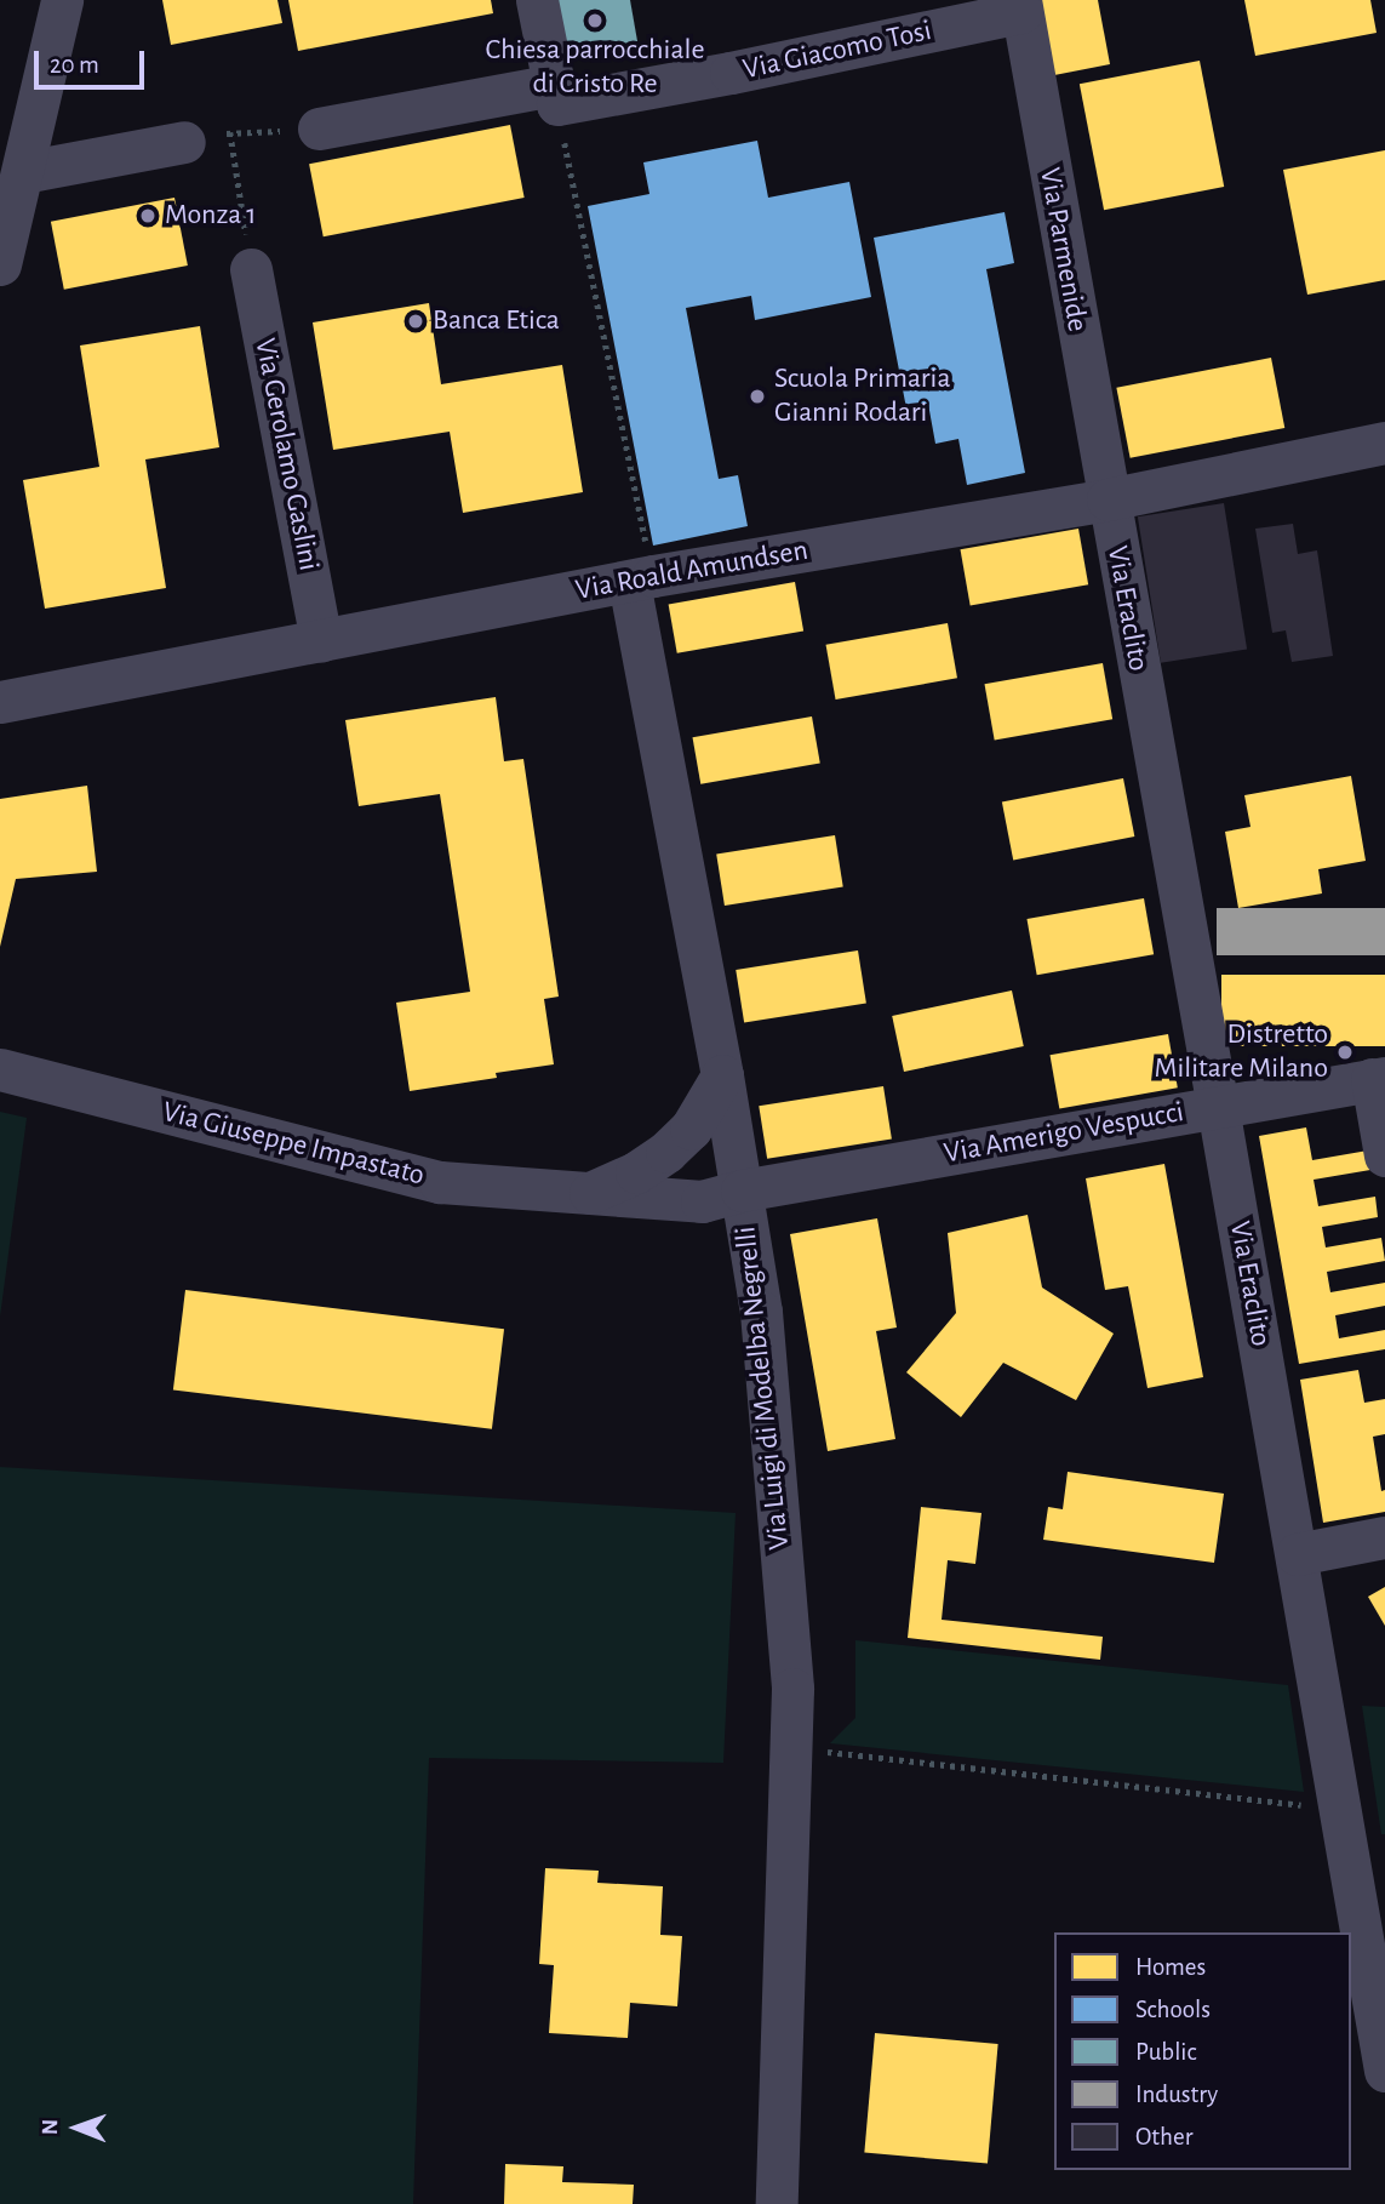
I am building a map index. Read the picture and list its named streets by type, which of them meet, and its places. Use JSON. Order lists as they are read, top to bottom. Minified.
{"streets":{"street":["Via Giacomo Tosi","Via Parmenide","Via Gerolamo Gaslini","Via Roald Amundsen","Via Eraclito","Via Amerigo Vespucci","Via Giuseppe Impastato","Via Luigi di Modelba Negrelli"]},"crossings":[["Via Giacomo Tosi","Via Parmenide"],["Via Parmenide","Via Roald Amundsen"],["Via Parmenide","Via Eraclito"],["Via Gerolamo Gaslini","Via Roald Amundsen"],["Via Roald Amundsen","Via Eraclito"],["Via Roald Amundsen","Via Luigi di Modelba Negrelli"],["Via Eraclito","Via Amerigo Vespucci"],["Via Amerigo Vespucci","Via Giuseppe Impastato"],["Via Amerigo Vespucci","Via Luigi di Modelba Negrelli"],["Via Giuseppe Impastato","Via Luigi di Modelba Negrelli"]],"places":["Chiesa parrocchiale di Cristo Re","Monza 1","Banca Etica","Scuola Primaria Gianni Rodari","Distretto Militare Milano"],"legend":["Homes","Schools","Public","Industry","Other"],"scale_bar":"20 m","north":"left"}
